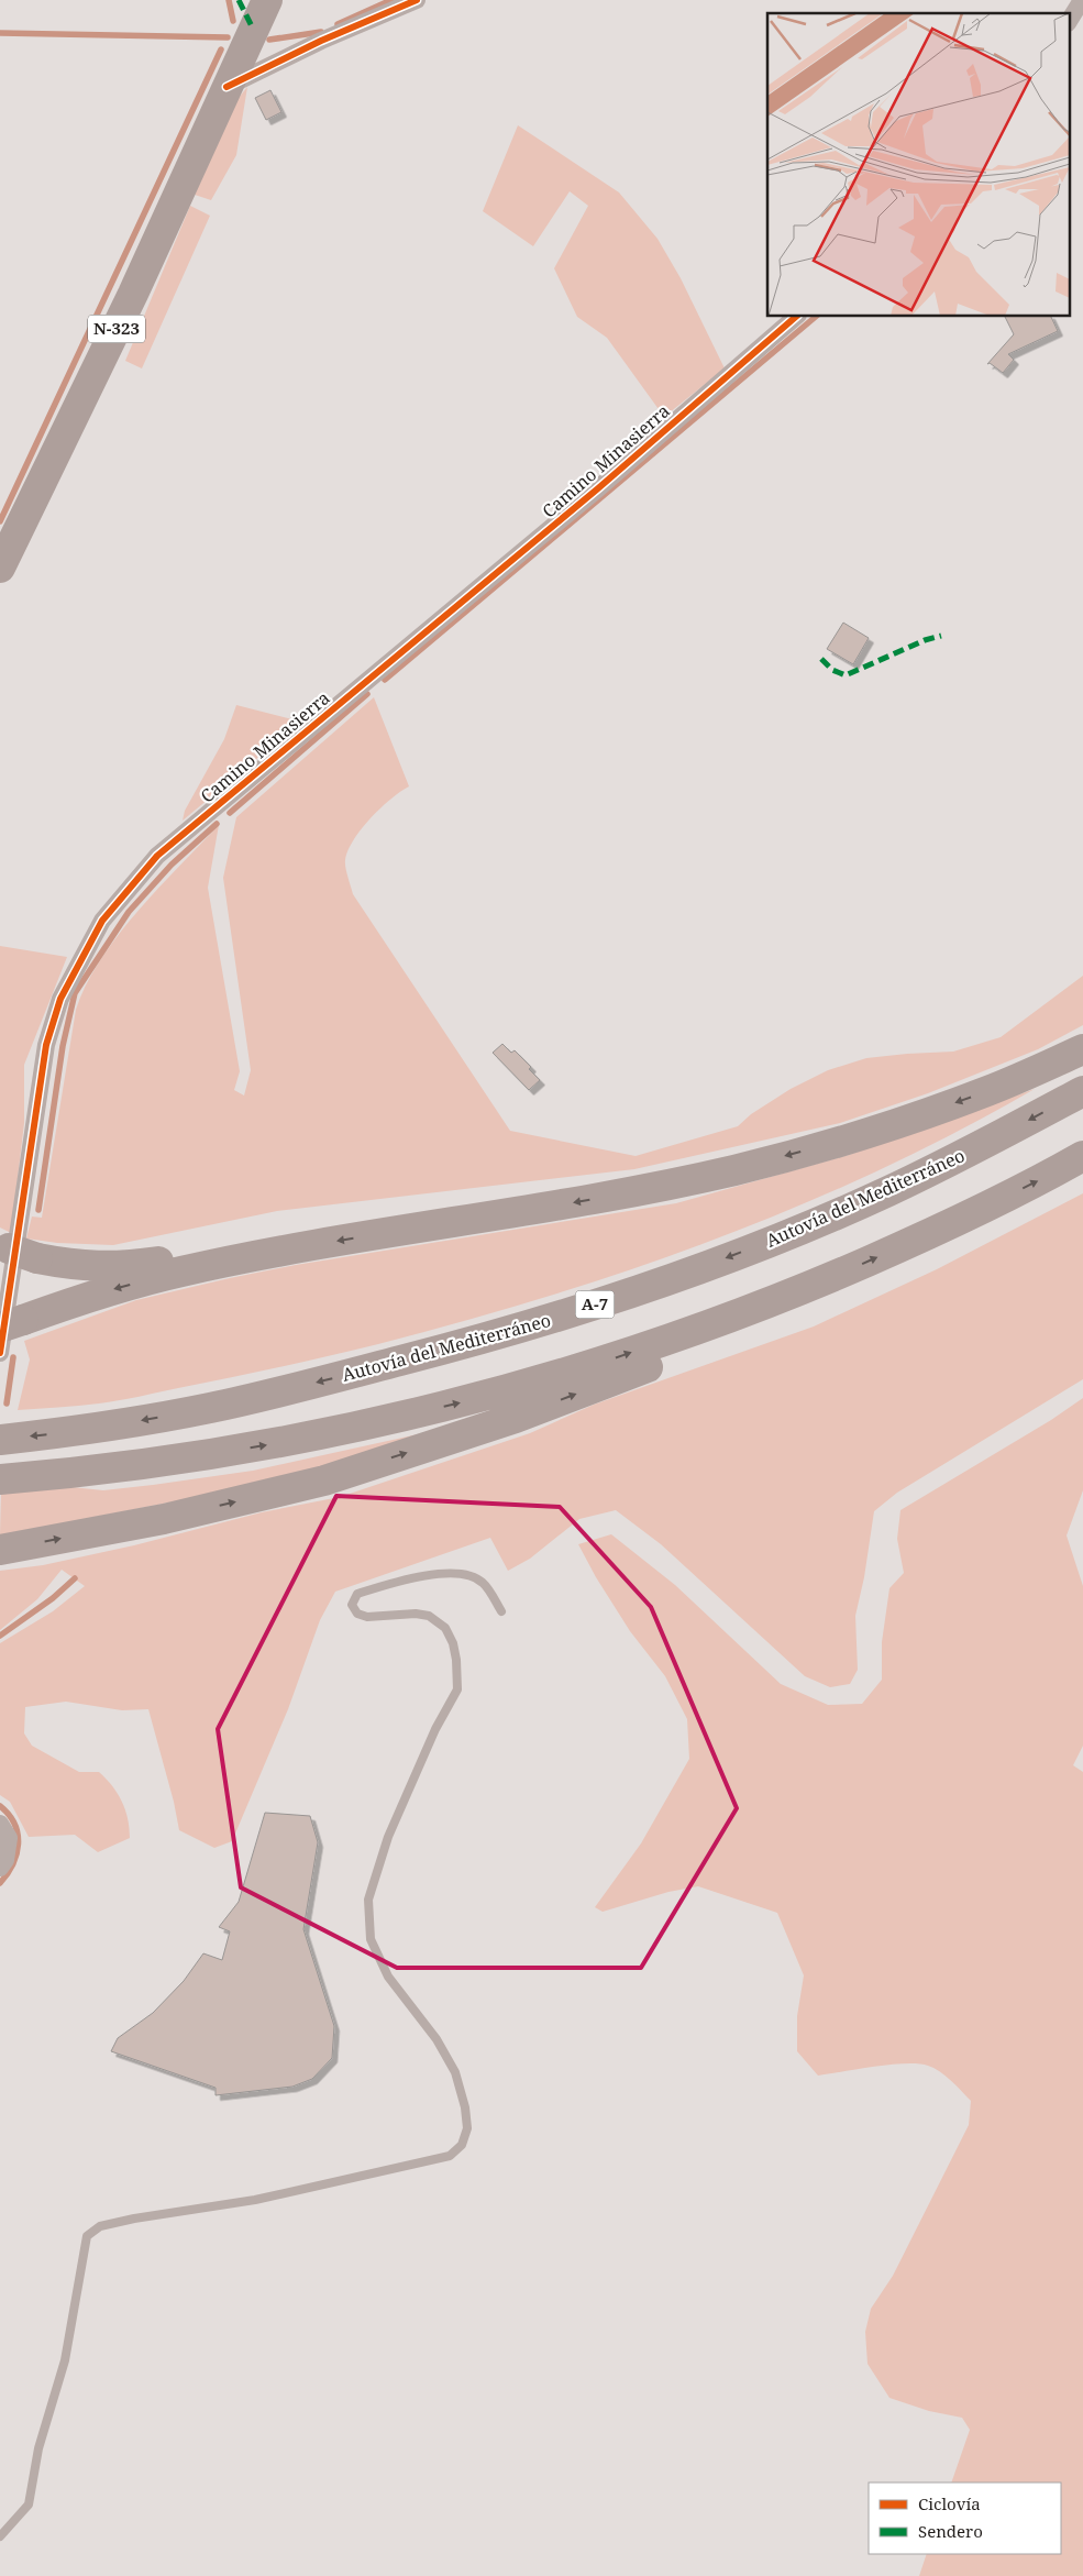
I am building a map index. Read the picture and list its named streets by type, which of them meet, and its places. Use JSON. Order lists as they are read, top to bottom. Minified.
{"streets":{"highway":["N-323","Autovía del Mediterráneo","A-7"],"street":["Camino Minasierra"]},"legend":["Ciclovía","Sendero"]}
